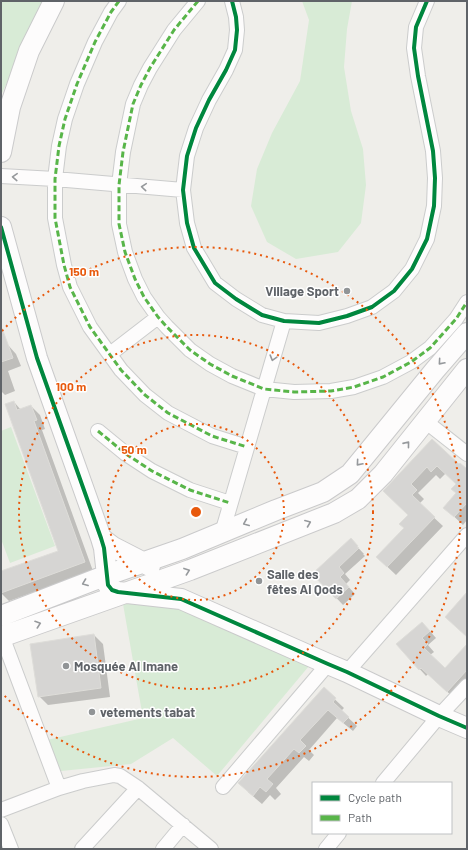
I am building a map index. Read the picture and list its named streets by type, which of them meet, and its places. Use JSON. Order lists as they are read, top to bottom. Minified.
{"places":["Village Sport","Salle des fêtes Al Qods","Mosquée Al Imane","vetements tabat"],"legend":["Cycle path","Path"],"rings":["150 m","100 m","50 m"]}
